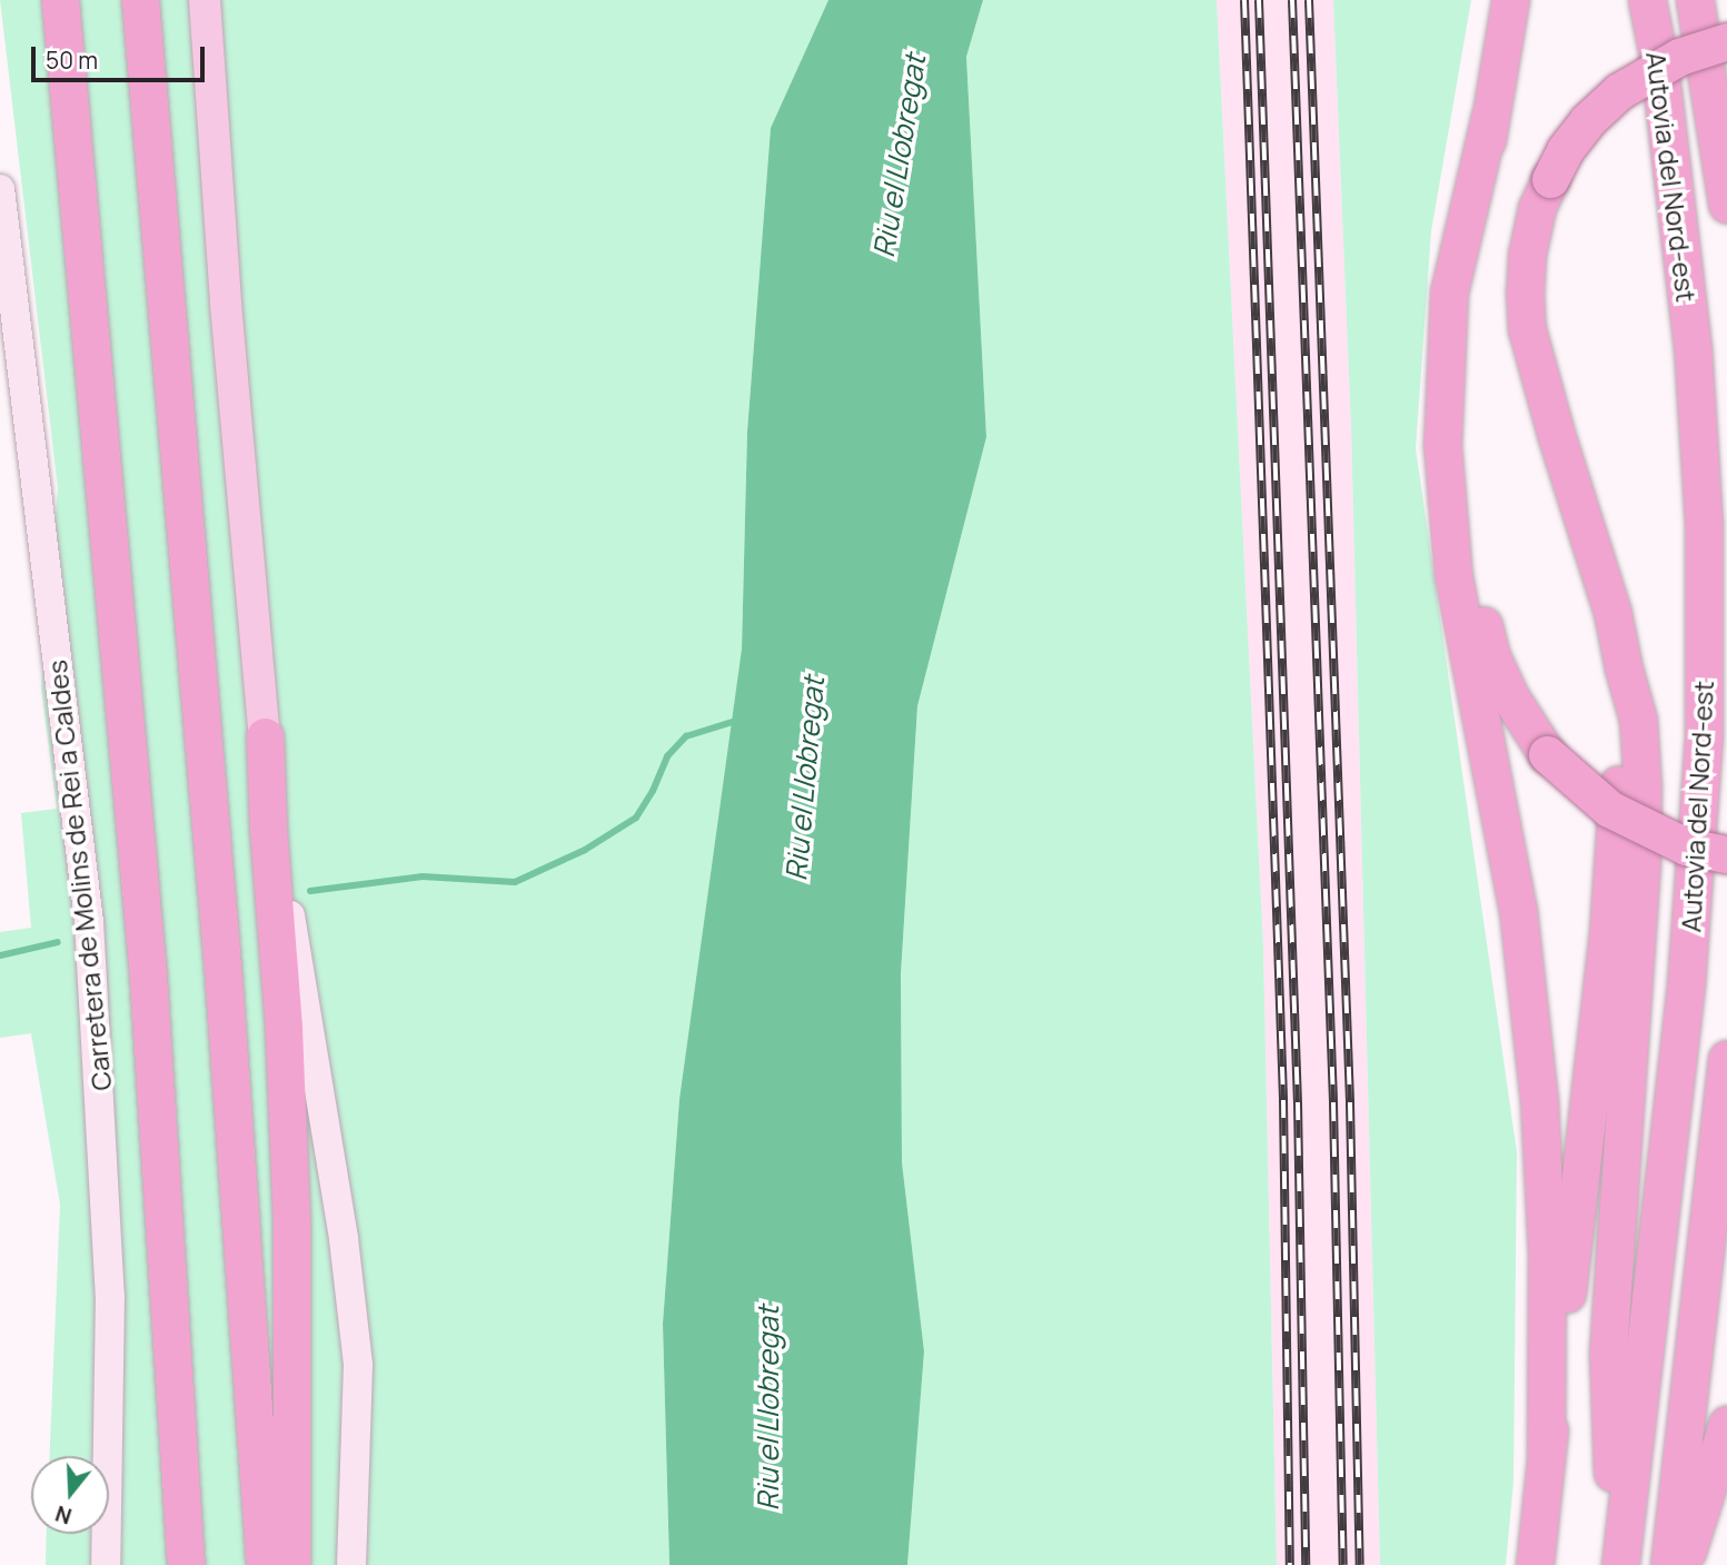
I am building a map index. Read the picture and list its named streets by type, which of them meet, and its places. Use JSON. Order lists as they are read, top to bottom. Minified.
{"streets":{"highway":["Autovia del Nord-est"],"main road":["Carretera de Molins de Rei a Caldes"]},"water":["Riu el Llobregat"],"scale_bar":"50 m","north":"bottom"}
